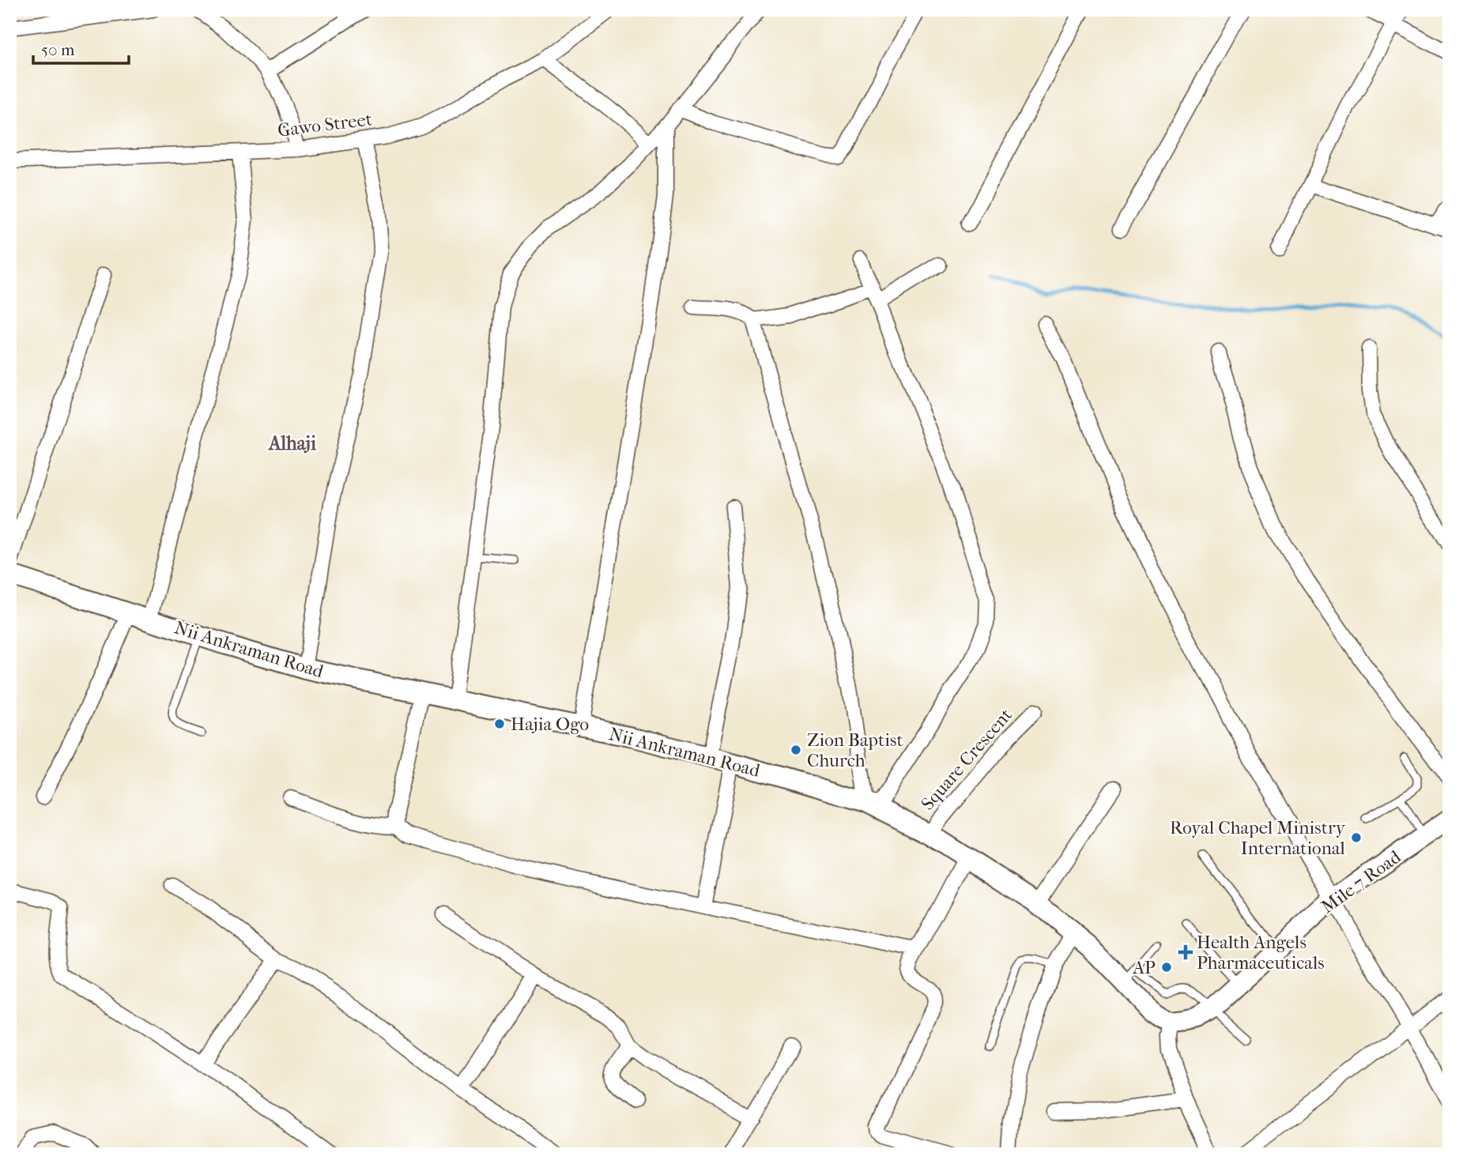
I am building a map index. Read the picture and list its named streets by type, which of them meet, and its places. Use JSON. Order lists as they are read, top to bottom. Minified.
{"streets":{"street":["Gawo Street","Nii Ankraman Road","Square Crescent","Mile 7 Road"]},"crossings":[["Nii Ankraman Road","Square Crescent"],["Nii Ankraman Road","Mile 7 Road"]],"districts":["Alhaji"],"places":{"other":["Hajia Ogo","Zion Baptist Church","Royal Chapel Ministry International","AP"],"health":["Health Angels Pharmaceuticals"]},"scale_bar":"50 m"}
